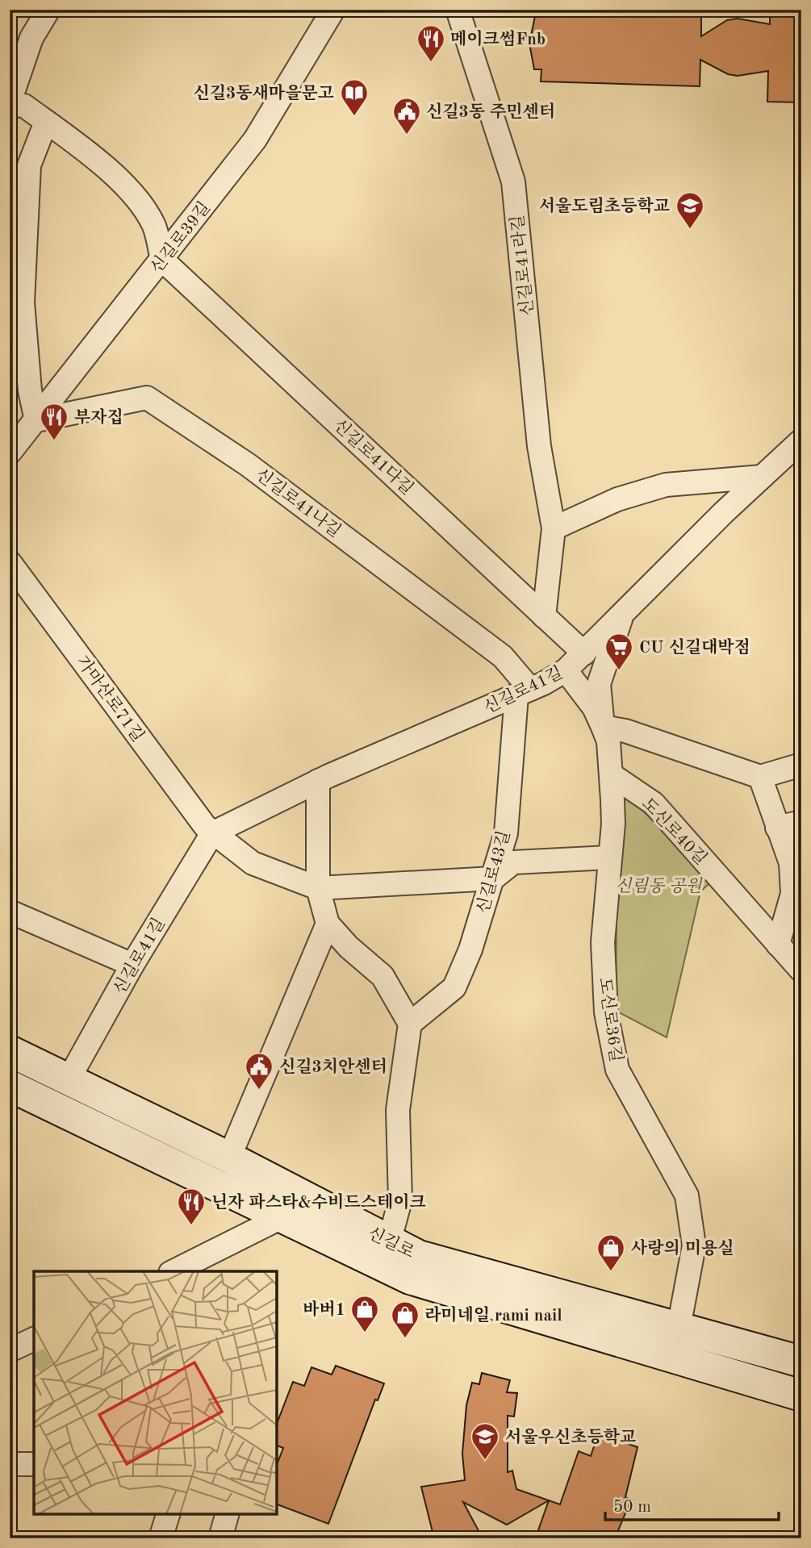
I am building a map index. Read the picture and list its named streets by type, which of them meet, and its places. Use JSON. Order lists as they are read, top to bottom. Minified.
{"streets":{"main road":["신길로"],"street":["신길로39길","신길로41라길","신길로41다길","신길로41나길","신길로41길","가마산로71길","도신로40길","신길로43길","도신로36길"]},"crossings":[["신길로39길","신길로41다길"],["신길로39길","신길로41나길"],["신길로41라길","신길로41다길"],["신길로41다길","신길로41길"],["신길로41나길","신길로41길"],["신길로41나길","신길로43길"],["신길로41길","가마산로71길"],["신길로41길","신길로43길"],["신길로41길","도신로36길"],["신길로41길","신길로"],["도신로40길","도신로36길"],["도신로36길","신길로"]],"parks":["신림동 공원"],"places":{"restaurant":["메이크썸Fnb","부자집","닌자 파스타&수비드스테이크"],"library":["신길3동새마을문고"],"public building":["신길3동 주민센터","신길3치안센터"],"school or university":["서울도림초등학교","서울우신초등학교"],"supermarket":["CU 신길대박점"],"shop":["사랑의 미용실","바버1","라미네일 rami nail"]},"scale_bar":"50 m"}
